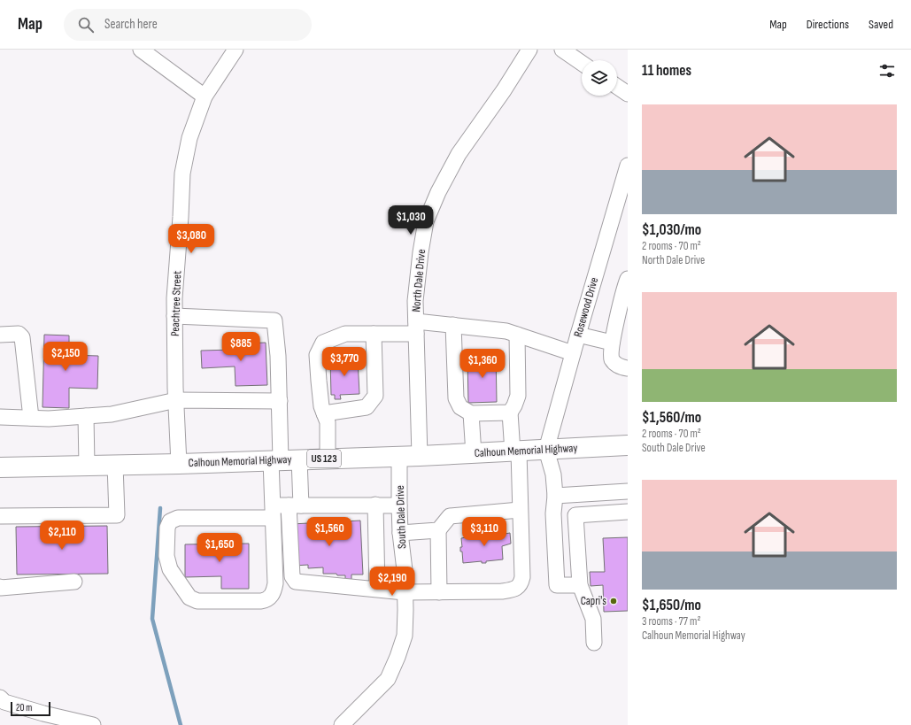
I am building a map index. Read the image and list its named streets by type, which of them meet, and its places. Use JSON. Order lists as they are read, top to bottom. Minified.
{"streets":{"highway":["Calhoun Memorial Highway","US 123"],"street":["North Dale Drive","Peachtree Street","Rosewood Drive","South Dale Drive"]},"crossings":[["North Dale Drive","Calhoun Memorial Highway"],["Peachtree Street","Calhoun Memorial Highway"],["Rosewood Drive","Calhoun Memorial Highway"],["Calhoun Memorial Highway","South Dale Drive"]],"places":["Capri's"],"scale_bar":"20 m","page":{"header":"Map","search":"Search here","nav":["Map","Directions","Saved"],"heading":"11 homes","list":[{"name":"$1,030/mo","note":"2 rooms · 70 m² · North Dale Drive"},{"name":"$1,560/mo","note":"2 rooms · 70 m² · South Dale Drive"},{"name":"$1,650/mo","note":"3 rooms · 77 m² · Calhoun Memorial Highway"}],"price":["$1,030","$3,080","$885","$2,150","$3,770","$1,360","$1,560","$3,110","$2,110","$1,650","$2,190"],"scale":"20 m"}}
